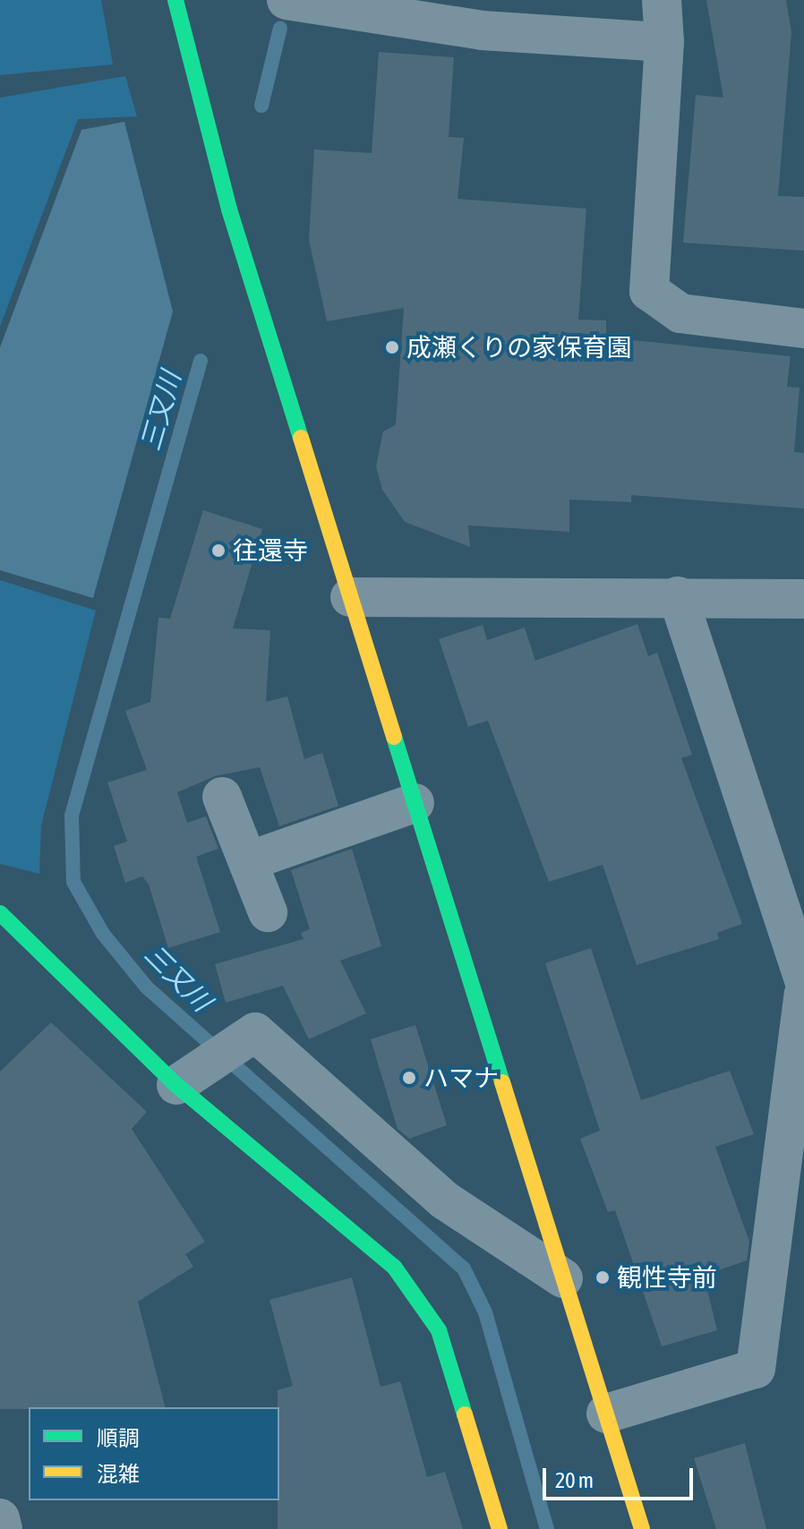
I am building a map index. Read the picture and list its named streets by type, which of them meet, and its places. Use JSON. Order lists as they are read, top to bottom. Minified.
{"water":["三又川"],"places":["成瀬くりの家保育園","往還寺","ハマナ","観性寺前"],"legend":["順調","混雑"],"scale_bar":"20 m"}
